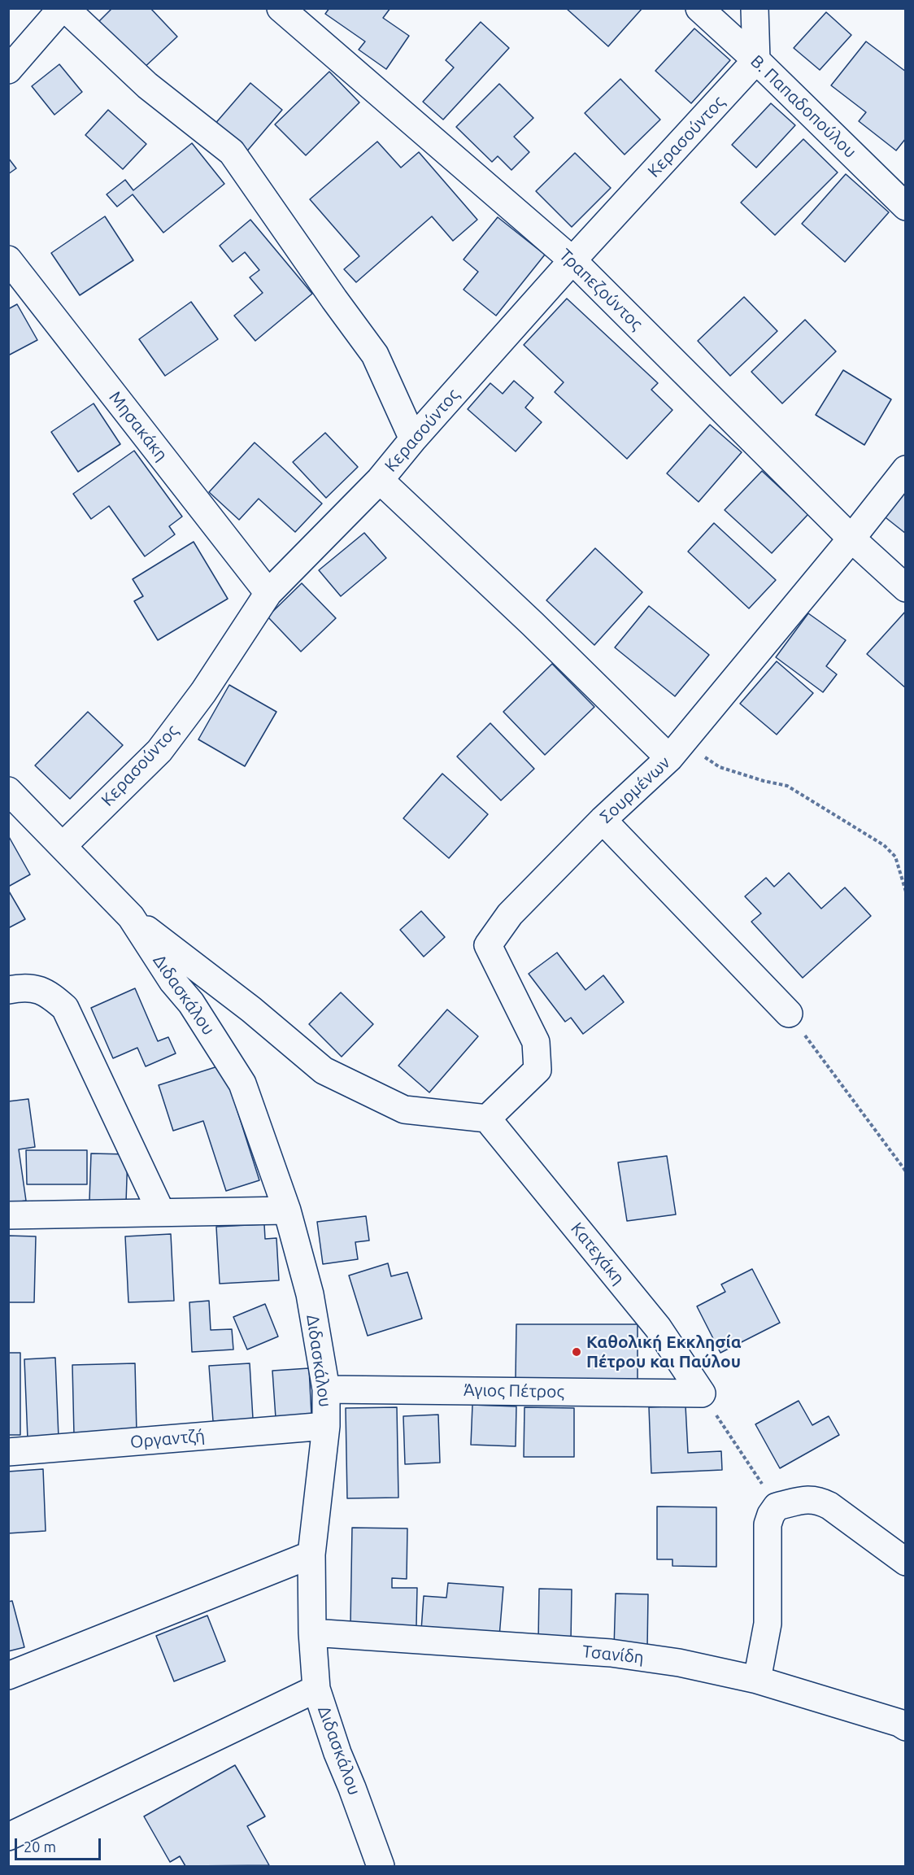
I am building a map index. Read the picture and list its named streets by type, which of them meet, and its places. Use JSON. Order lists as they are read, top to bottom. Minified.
{"streets":{"street":["B. Παπαδοπούλου","Κερασούντος","Τραπεζούντος","Μησακάκη","Σουρμένων","Διδασκάλου","Κατεχάκη","Άγιος Πέτρος","Οργαντζή","Τσανίδη"]},"crossings":[["B. Παπαδοπούλου","Κερασούντος"],["Κερασούντος","Τραπεζούντος"],["Κερασούντος","Μησακάκη"],["Κερασούντος","Διδασκάλου"],["Τραπεζούντος","Σουρμένων"],["Σουρμένων","Διδασκάλου"],["Σουρμένων","Κατεχάκη"],["Διδασκάλου","Κατεχάκη"],["Διδασκάλου","Άγιος Πέτρος"],["Διδασκάλου","Οργαντζή"],["Διδασκάλου","Τσανίδη"],["Κατεχάκη","Άγιος Πέτρος"]],"places":["Καθολική Εκκλησία Πέτρου και Παύλου"],"scale_bar":"20 m"}
